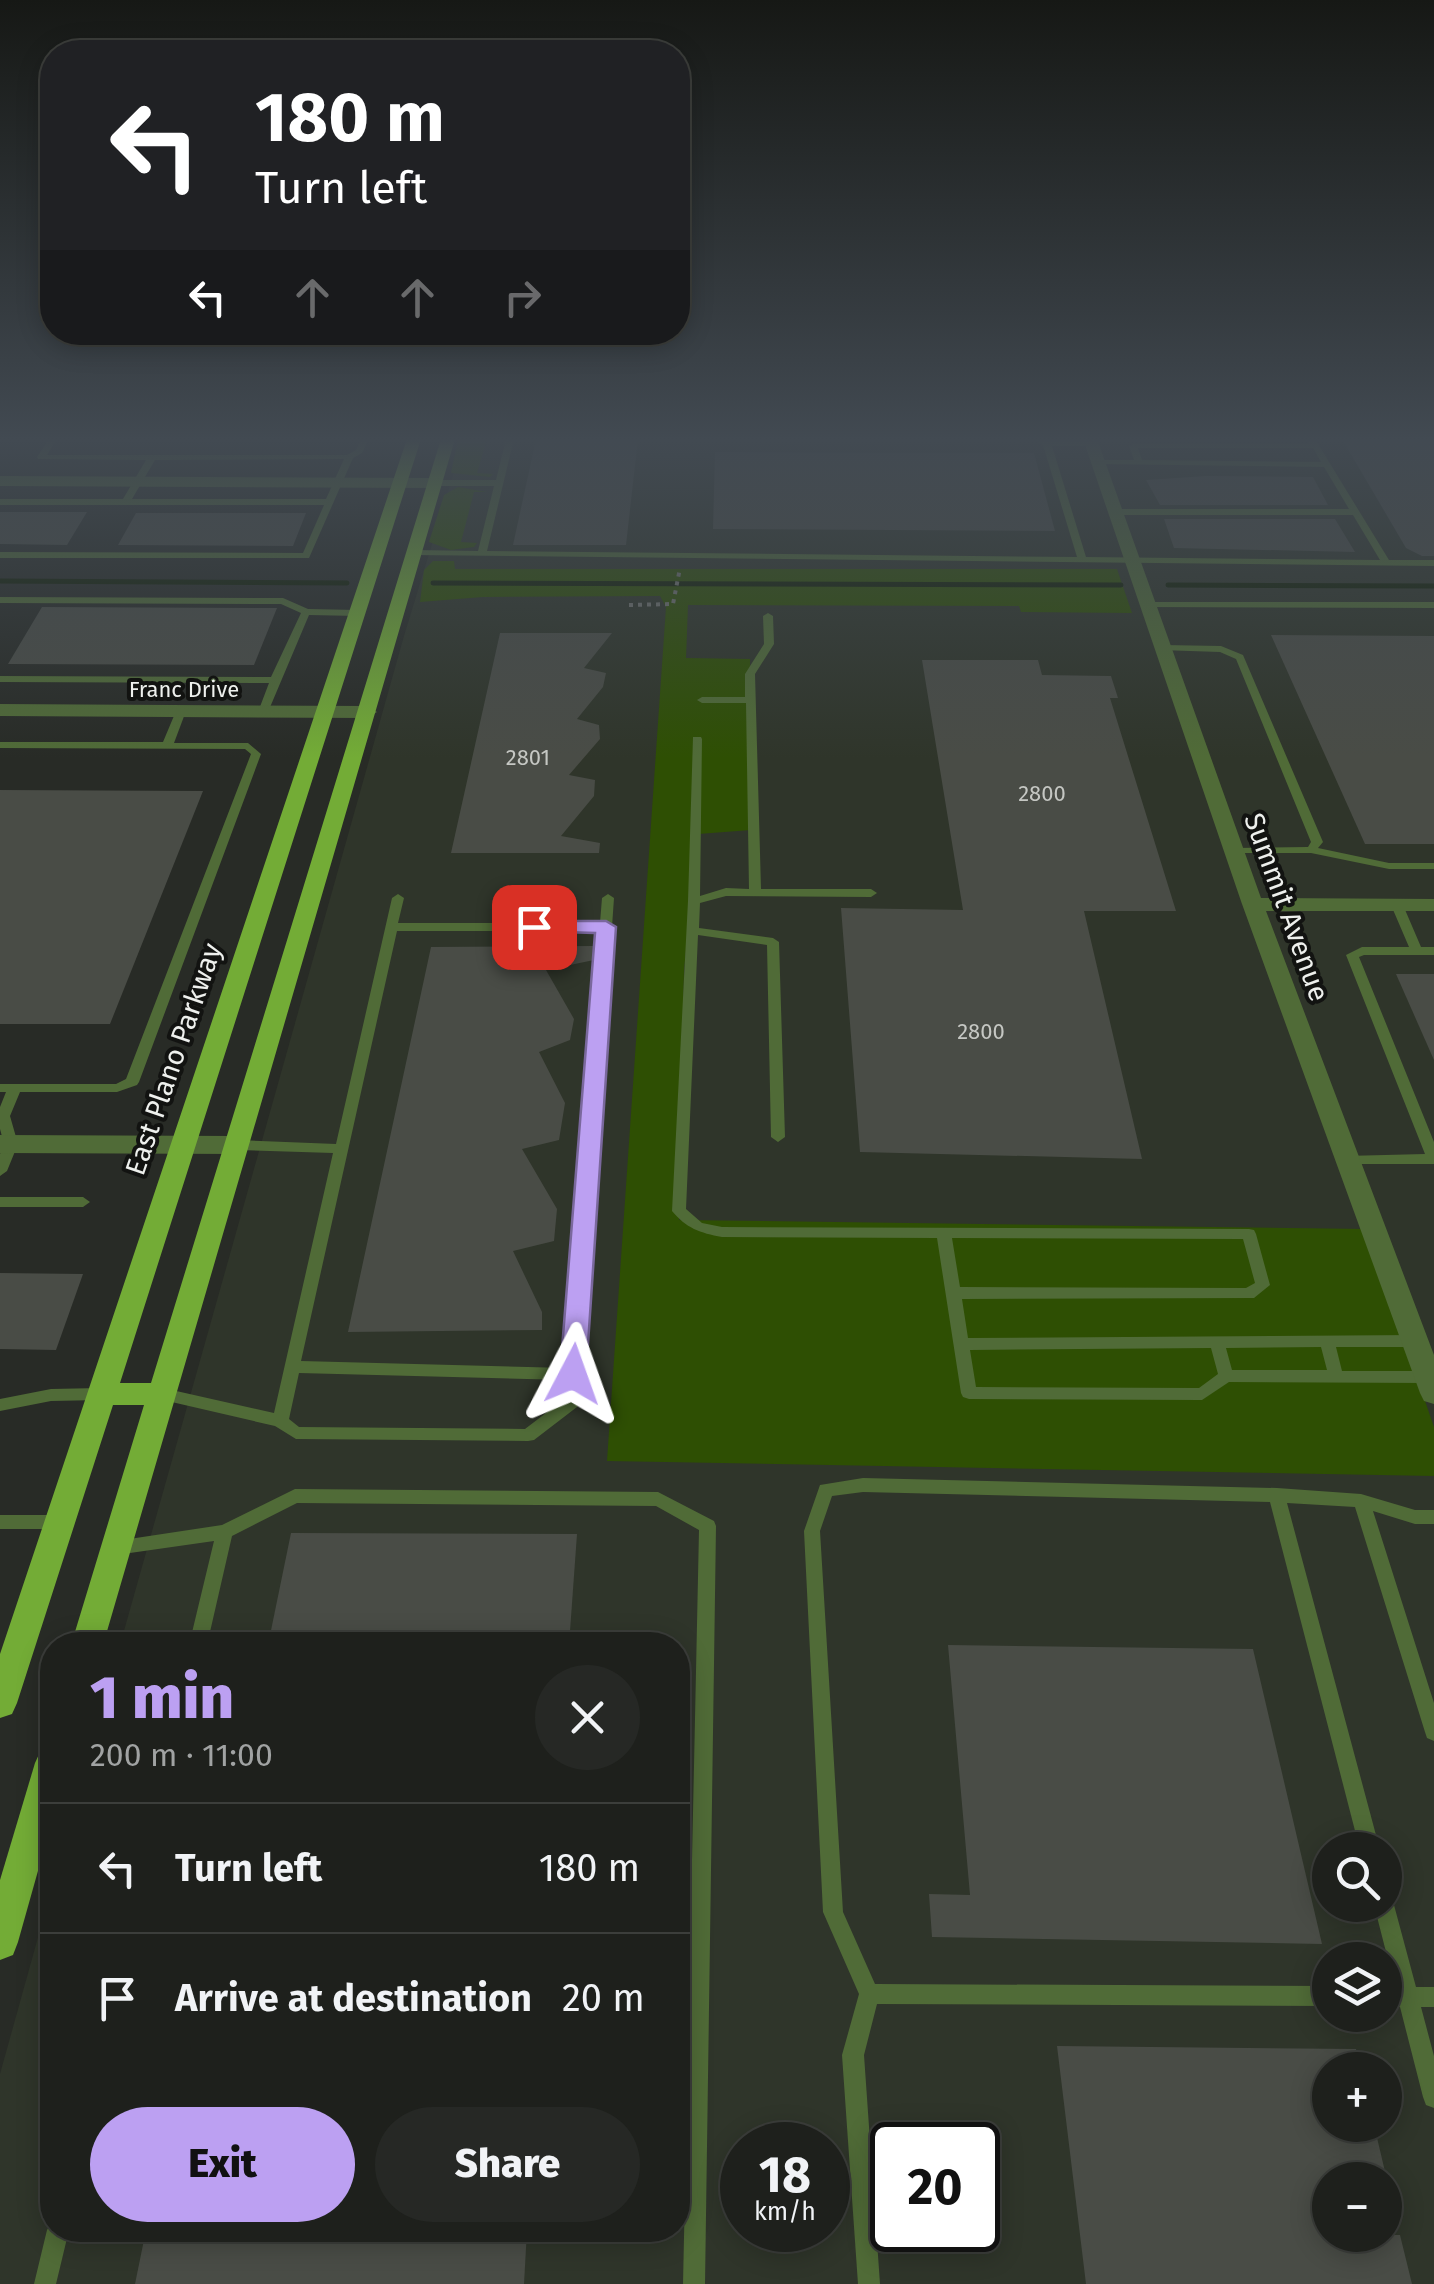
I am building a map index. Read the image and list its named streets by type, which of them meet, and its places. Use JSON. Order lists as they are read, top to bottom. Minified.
{"streets":{"main road":["East Plano Parkway"],"street":["Franc Drive","Summit Avenue"]},"crossings":[["Franc Drive","East Plano Parkway"]],"house_numbers":["2801","2800","2800"],"page":{"turn":["180 m","Turn left"],"heading":["1 min","200 m · 11:00"],"list":[{"name":"Turn left","value":"180 m"},{"name":"Arrive at destination","value":"20 m"}],"map_buttons":["+","−"],"buttons":["Exit","Share"],"speed":"18 km/h","limit":"20"}}
